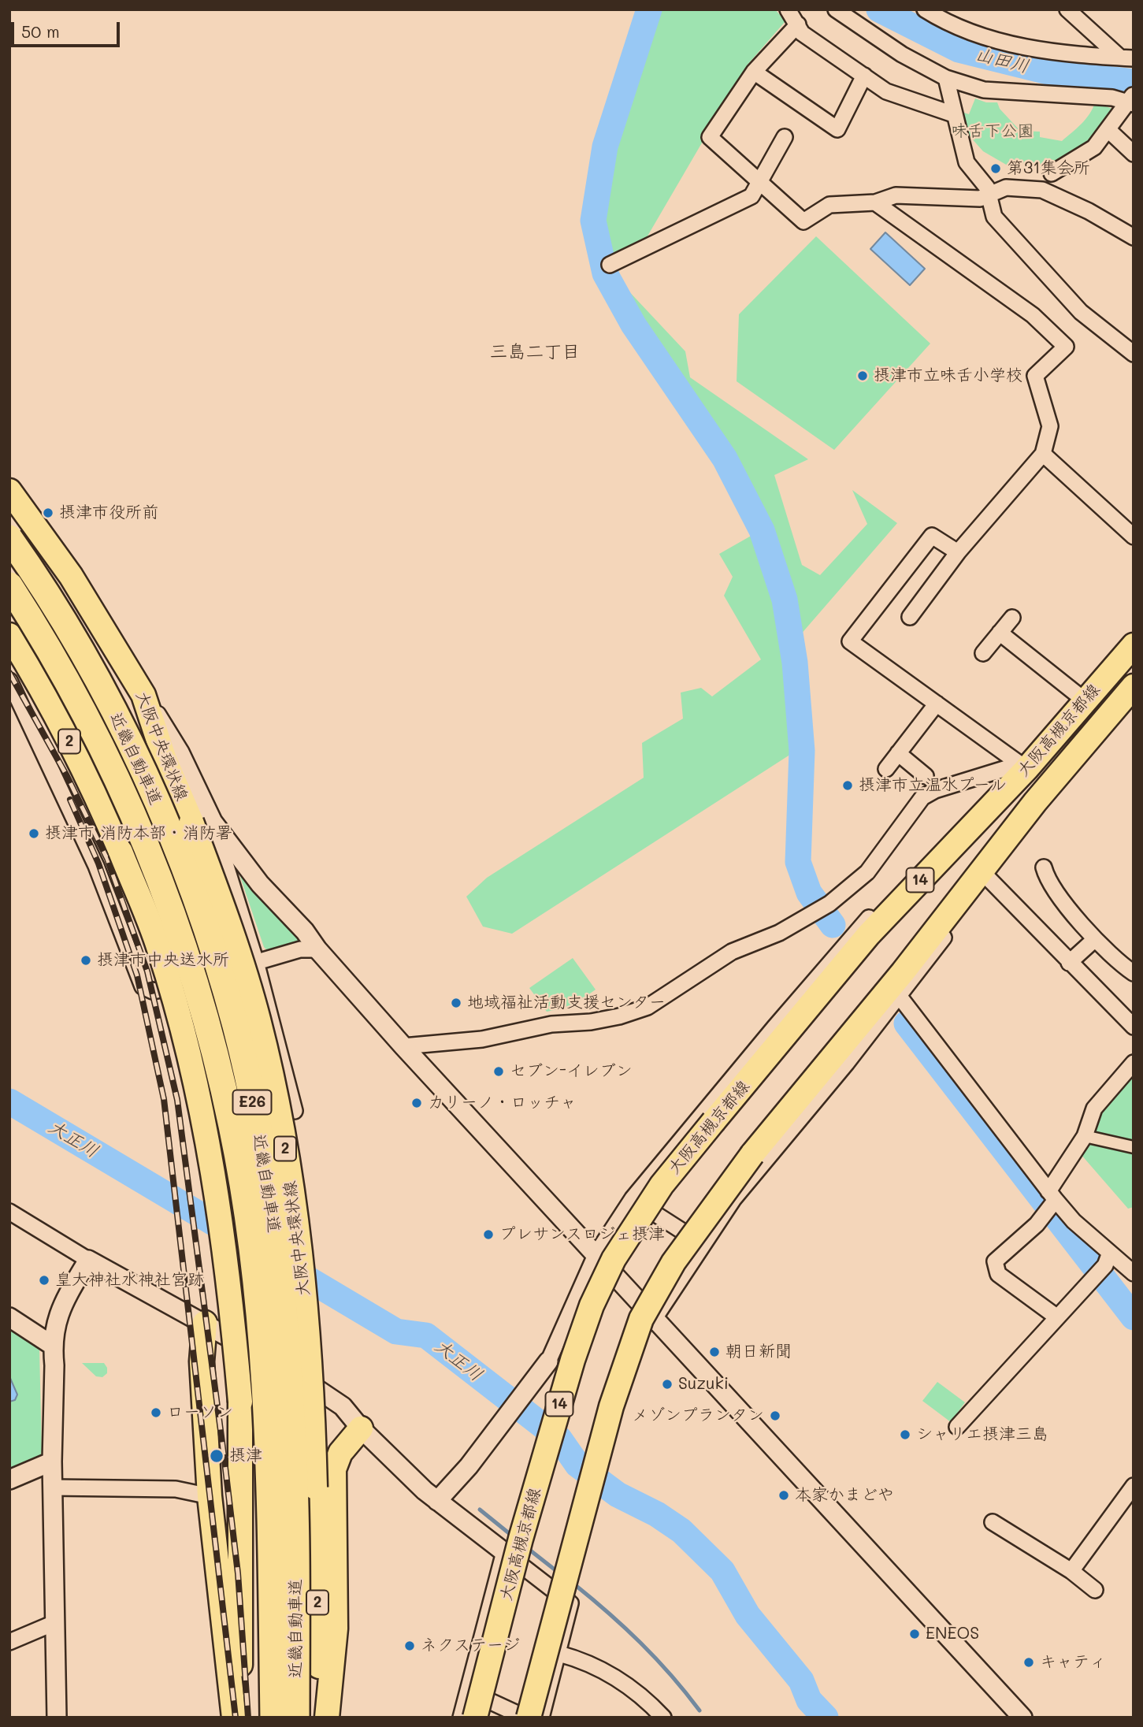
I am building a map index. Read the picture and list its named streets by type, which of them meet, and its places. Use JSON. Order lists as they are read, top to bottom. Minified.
{"streets":{"highway":["近畿自動車道","E26"],"main road":["大阪高槻京都線","2","大阪中央環状線","14"]},"districts":["三島二丁目"],"water":["山田川","大正川"],"parks":["味舌下公園"],"places":["第31集会所","摂津市立味舌小学校","摂津市役所前","摂津市立温水プール","摂津市 消防本部・消防署","摂津市中央送水所","地域福祉活動支援センター","セブン-イレブン","カリーノ・ロッチャ","プレサンスロジェ摂津","皇大神社水神社宮跡","朝日新聞","Suzuki","ローソン","メゾンプランタン","シャリエ摂津三島","摂津","本家かまどや","ENEOS","ネクステージ","キャティ"],"scale_bar":"50 m"}
